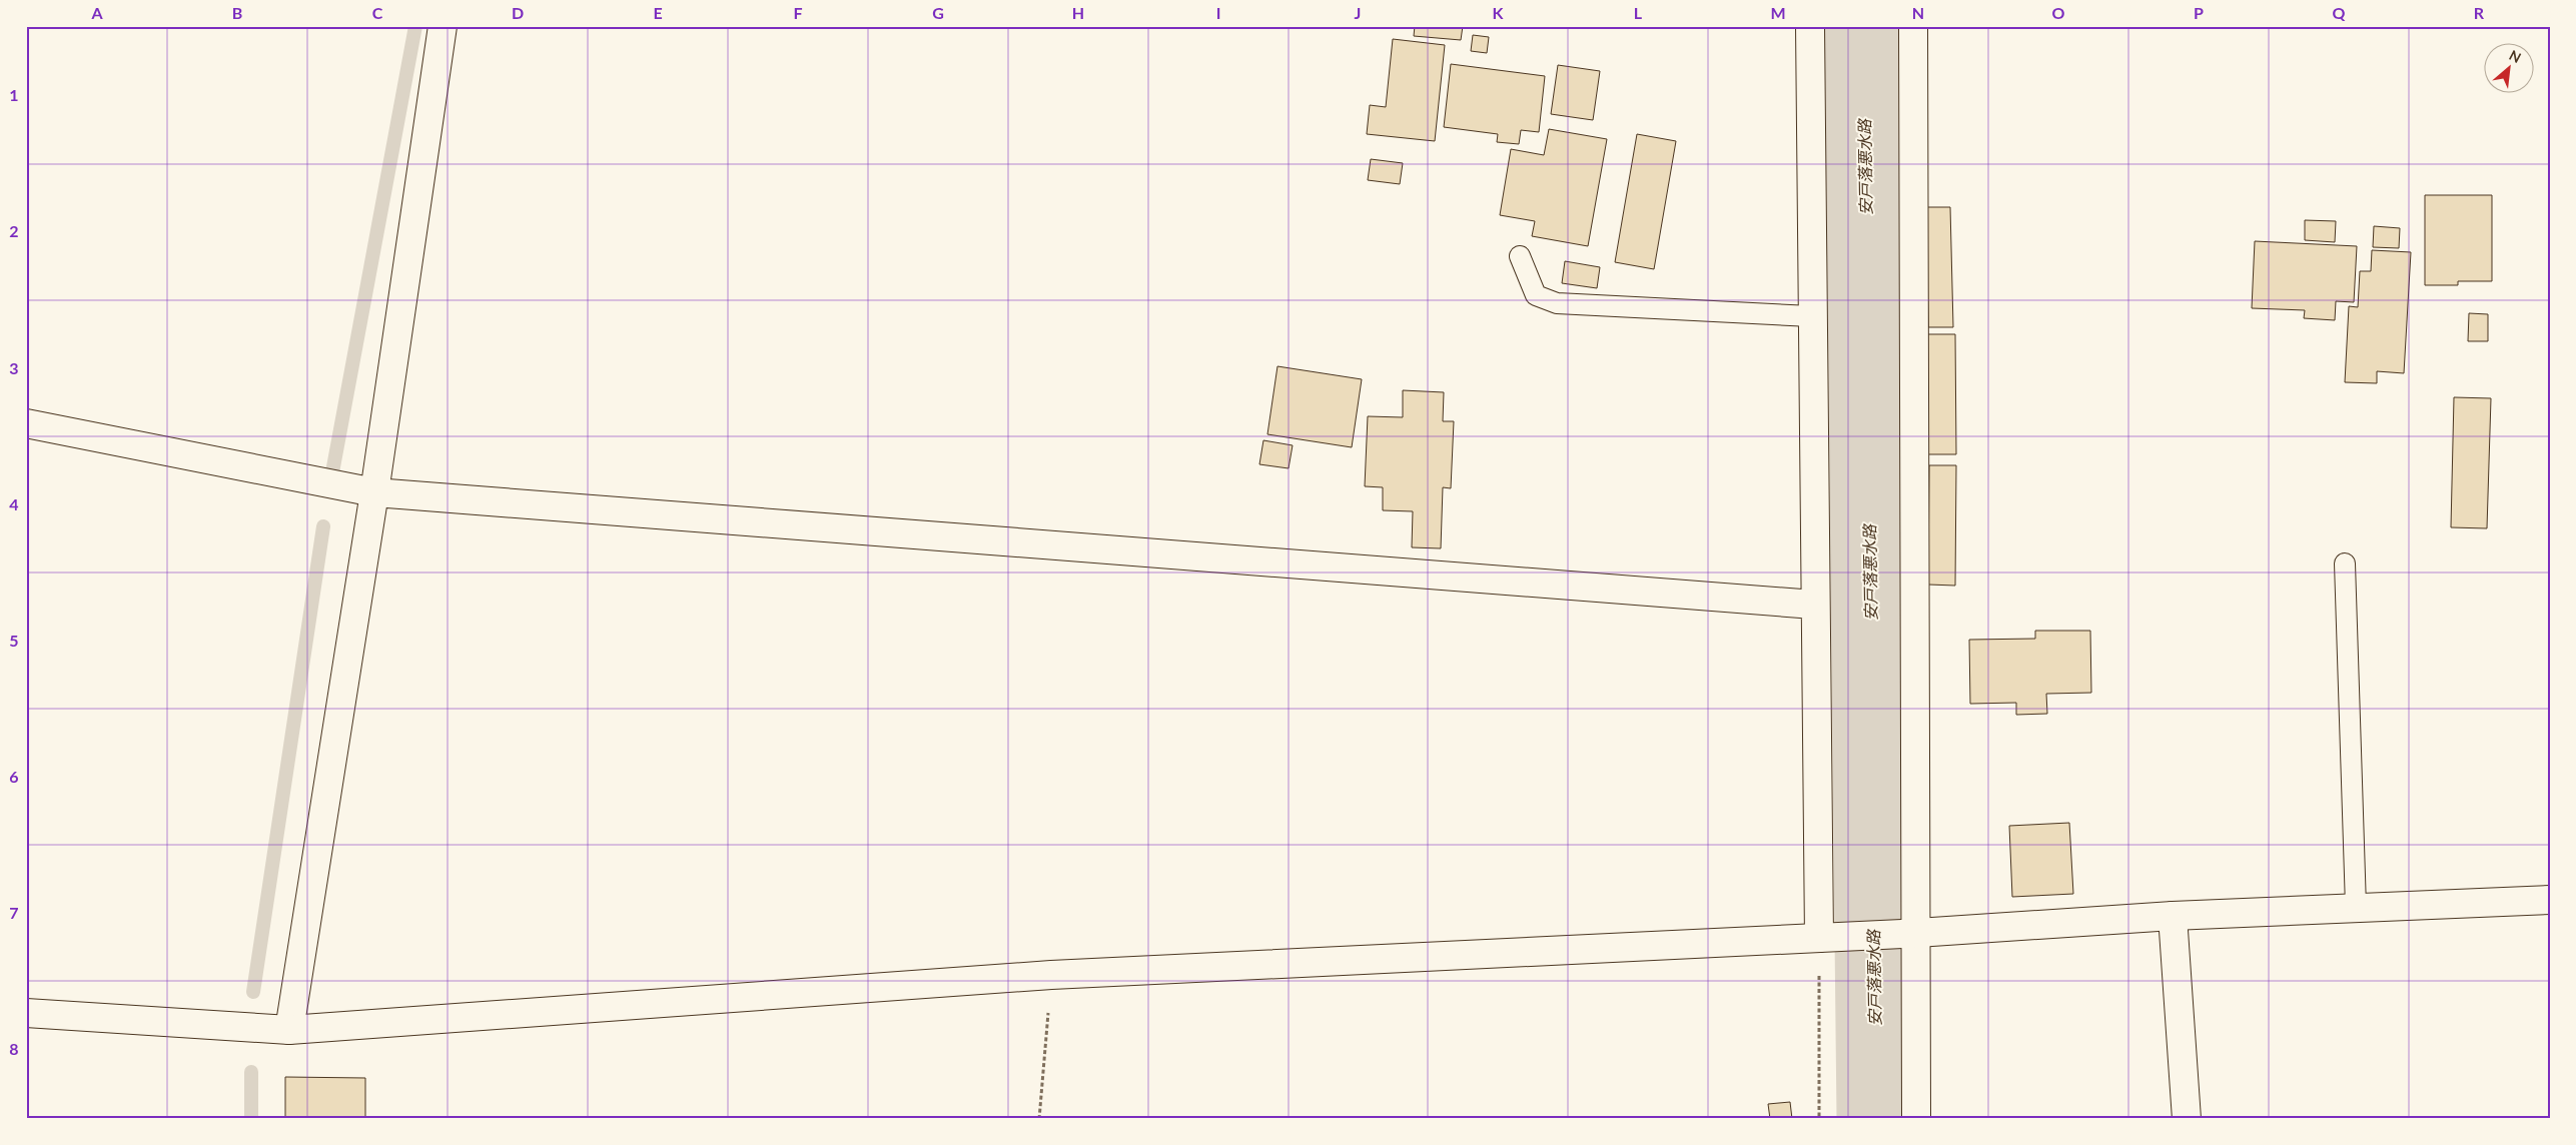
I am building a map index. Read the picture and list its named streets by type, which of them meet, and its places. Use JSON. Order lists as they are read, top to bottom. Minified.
{"water":["安戸落悪水路"],"north":"top right","grid":{"columns":["A","B","C","D","E","F","G","H","I","J","K","L","M","N","O","P","Q","R"],"rows":["1","2","3","4","5","6","7","8"]}}
